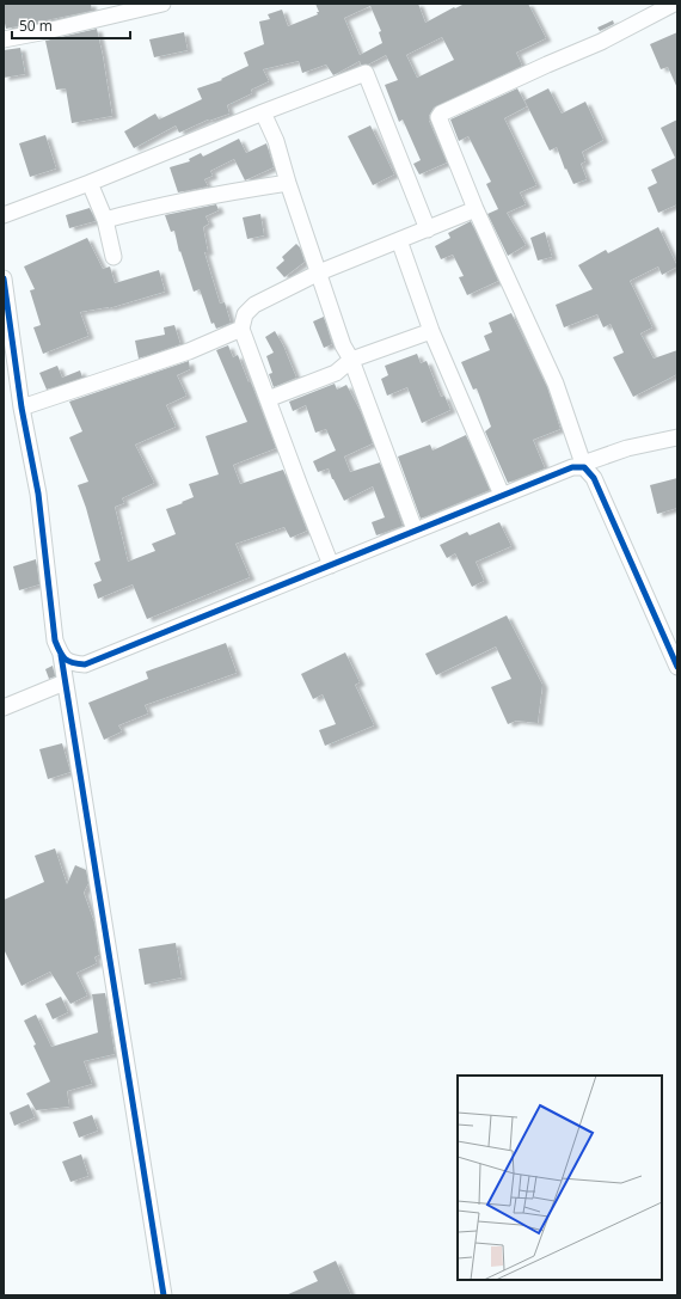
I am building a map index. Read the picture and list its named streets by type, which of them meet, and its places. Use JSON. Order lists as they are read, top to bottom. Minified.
{"scale_bar":"50 m"}
